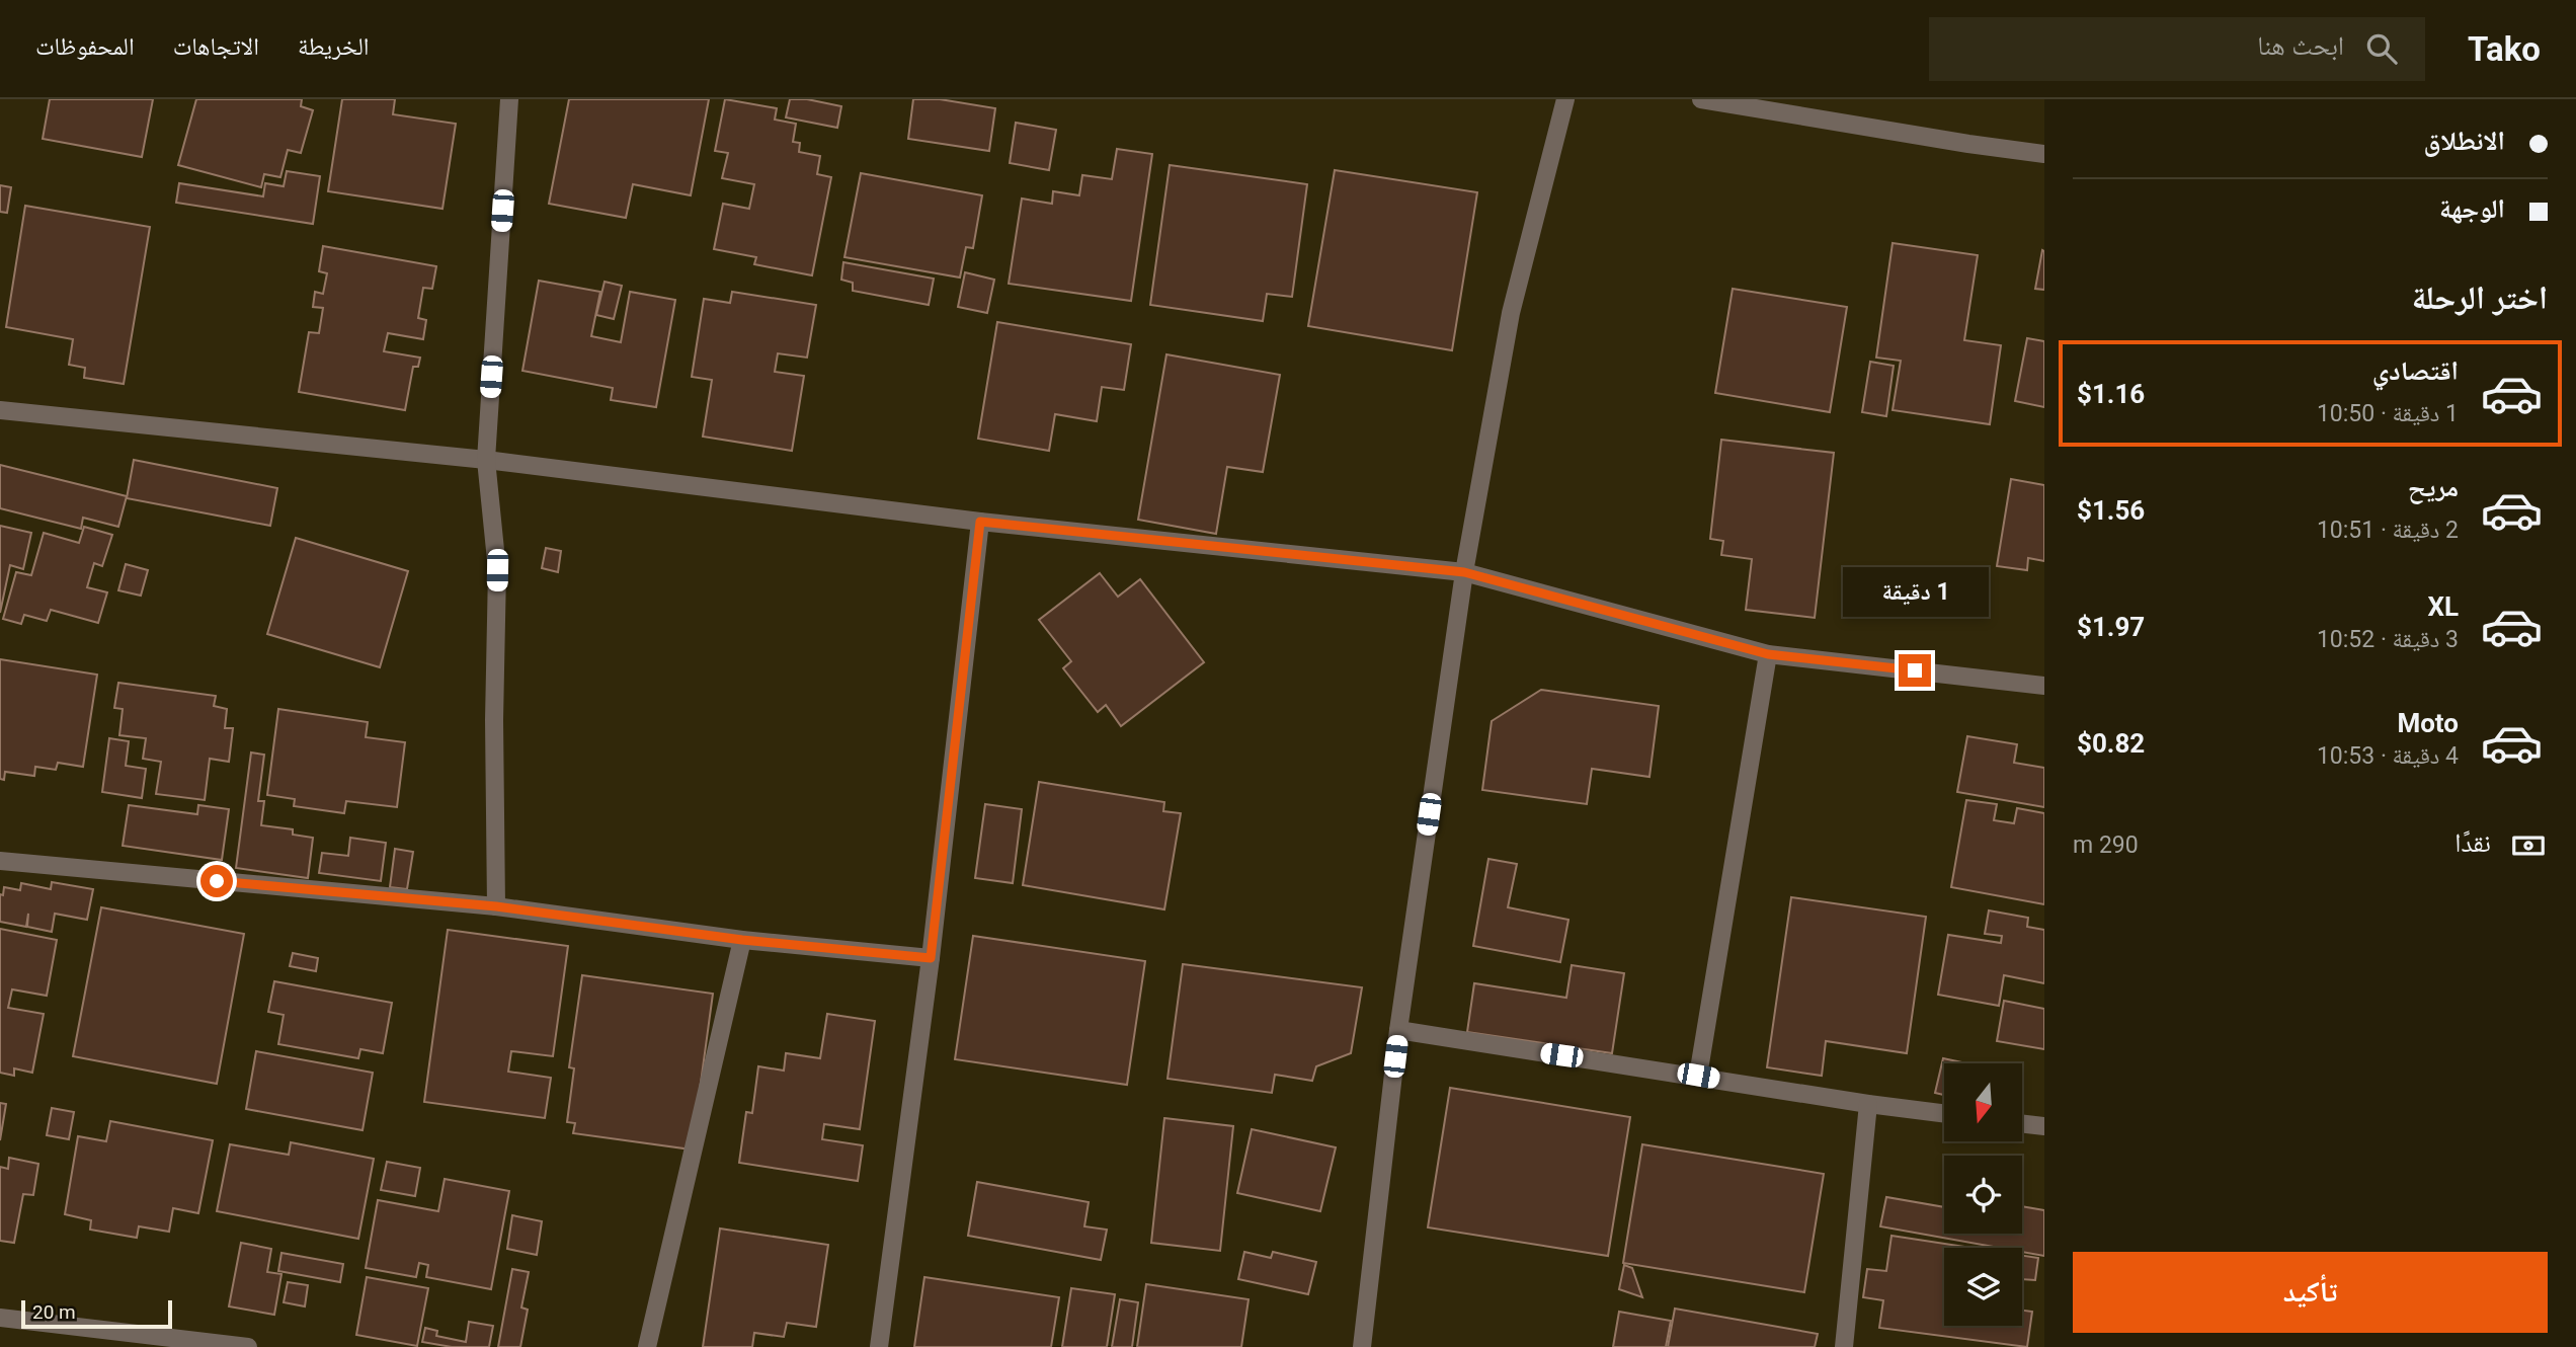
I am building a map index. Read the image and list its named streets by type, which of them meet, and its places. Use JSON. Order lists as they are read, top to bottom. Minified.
{"scale_bar":"20 m","north":"bottom","page":{"header":"Tako","search":"ابحث هنا","nav":["الخريطة","الاتجاهات","المحفوظات"],"banner":["الانطلاق","الوجهة"],"heading":"اختر الرحلة","list":[{"name":"اقتصادي","note":"1 دقيقة · 10:50","value":"$1.16"},{"name":"مريح","note":"2 دقيقة · 10:51","value":"$1.56"},{"name":"XL","note":"3 دقيقة · 10:52","value":"$1.97"},{"name":"Moto","note":"4 دقيقة · 10:53","value":"$0.82"}],"bubble":"1 دقيقة","pay":["نقدًا","290 m"],"buttons":"تأكيد","scale":"20 m"}}
